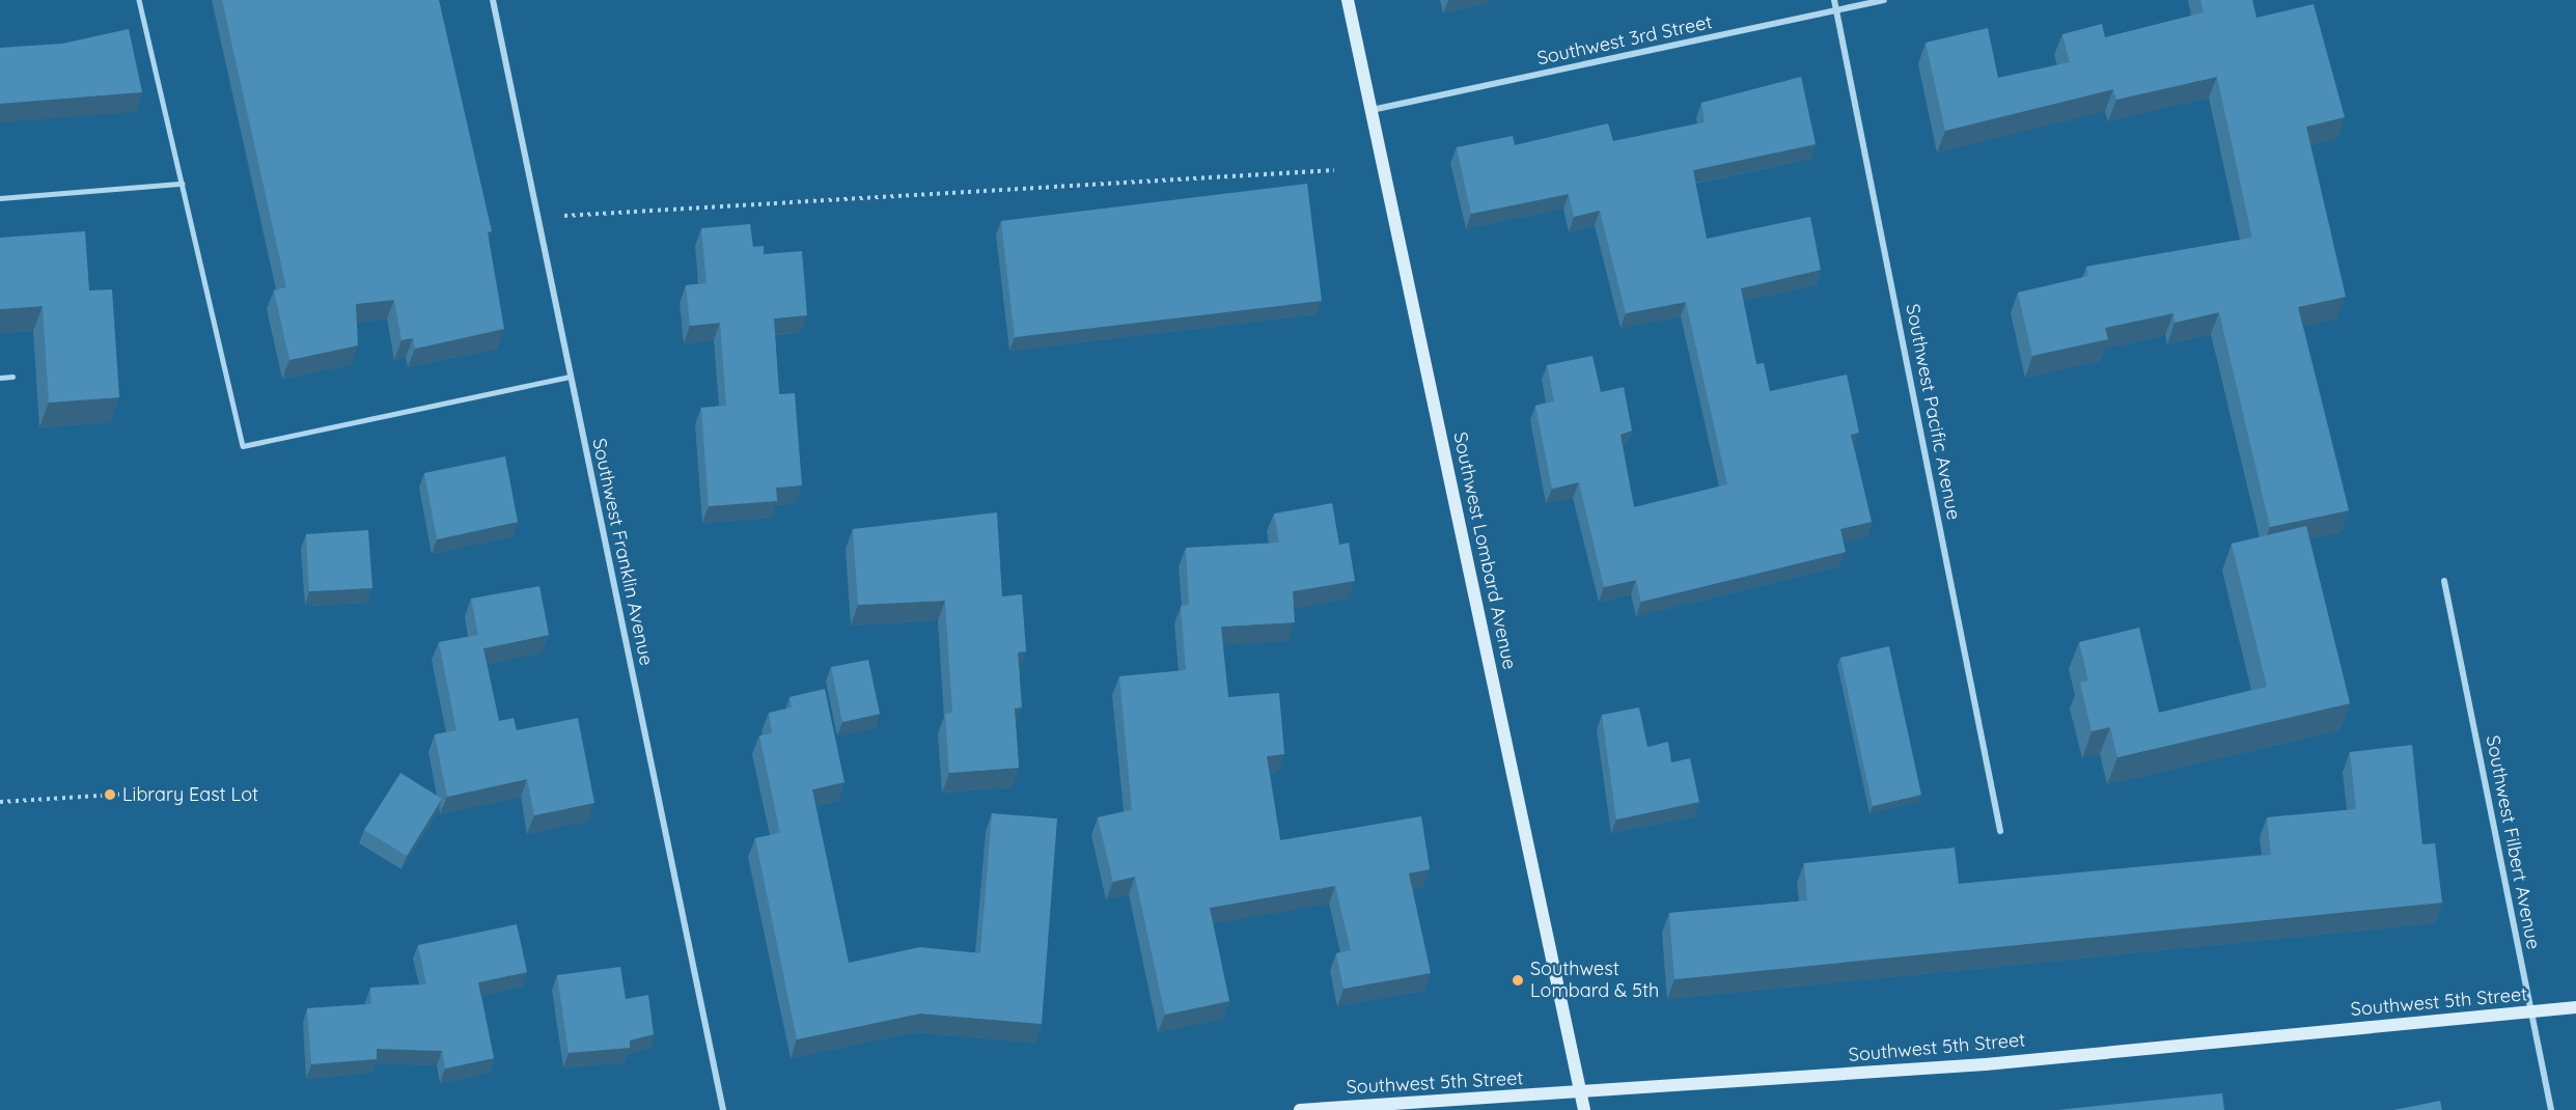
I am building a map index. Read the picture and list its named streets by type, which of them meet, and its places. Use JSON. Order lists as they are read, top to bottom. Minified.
{"streets":{"street":["Southwest 3rd Street","Southwest Pacific Avenue","Southwest Lombard Avenue","Southwest Franklin Avenue","Southwest Filbert Avenue","Southwest 5th Street"]},"crossings":[["Southwest 3rd Street","Southwest Pacific Avenue"],["Southwest 3rd Street","Southwest Lombard Avenue"],["Southwest Lombard Avenue","Southwest 5th Street"],["Southwest Filbert Avenue","Southwest 5th Street"]],"places":["Library East Lot","Southwest Lombard & 5th"]}
